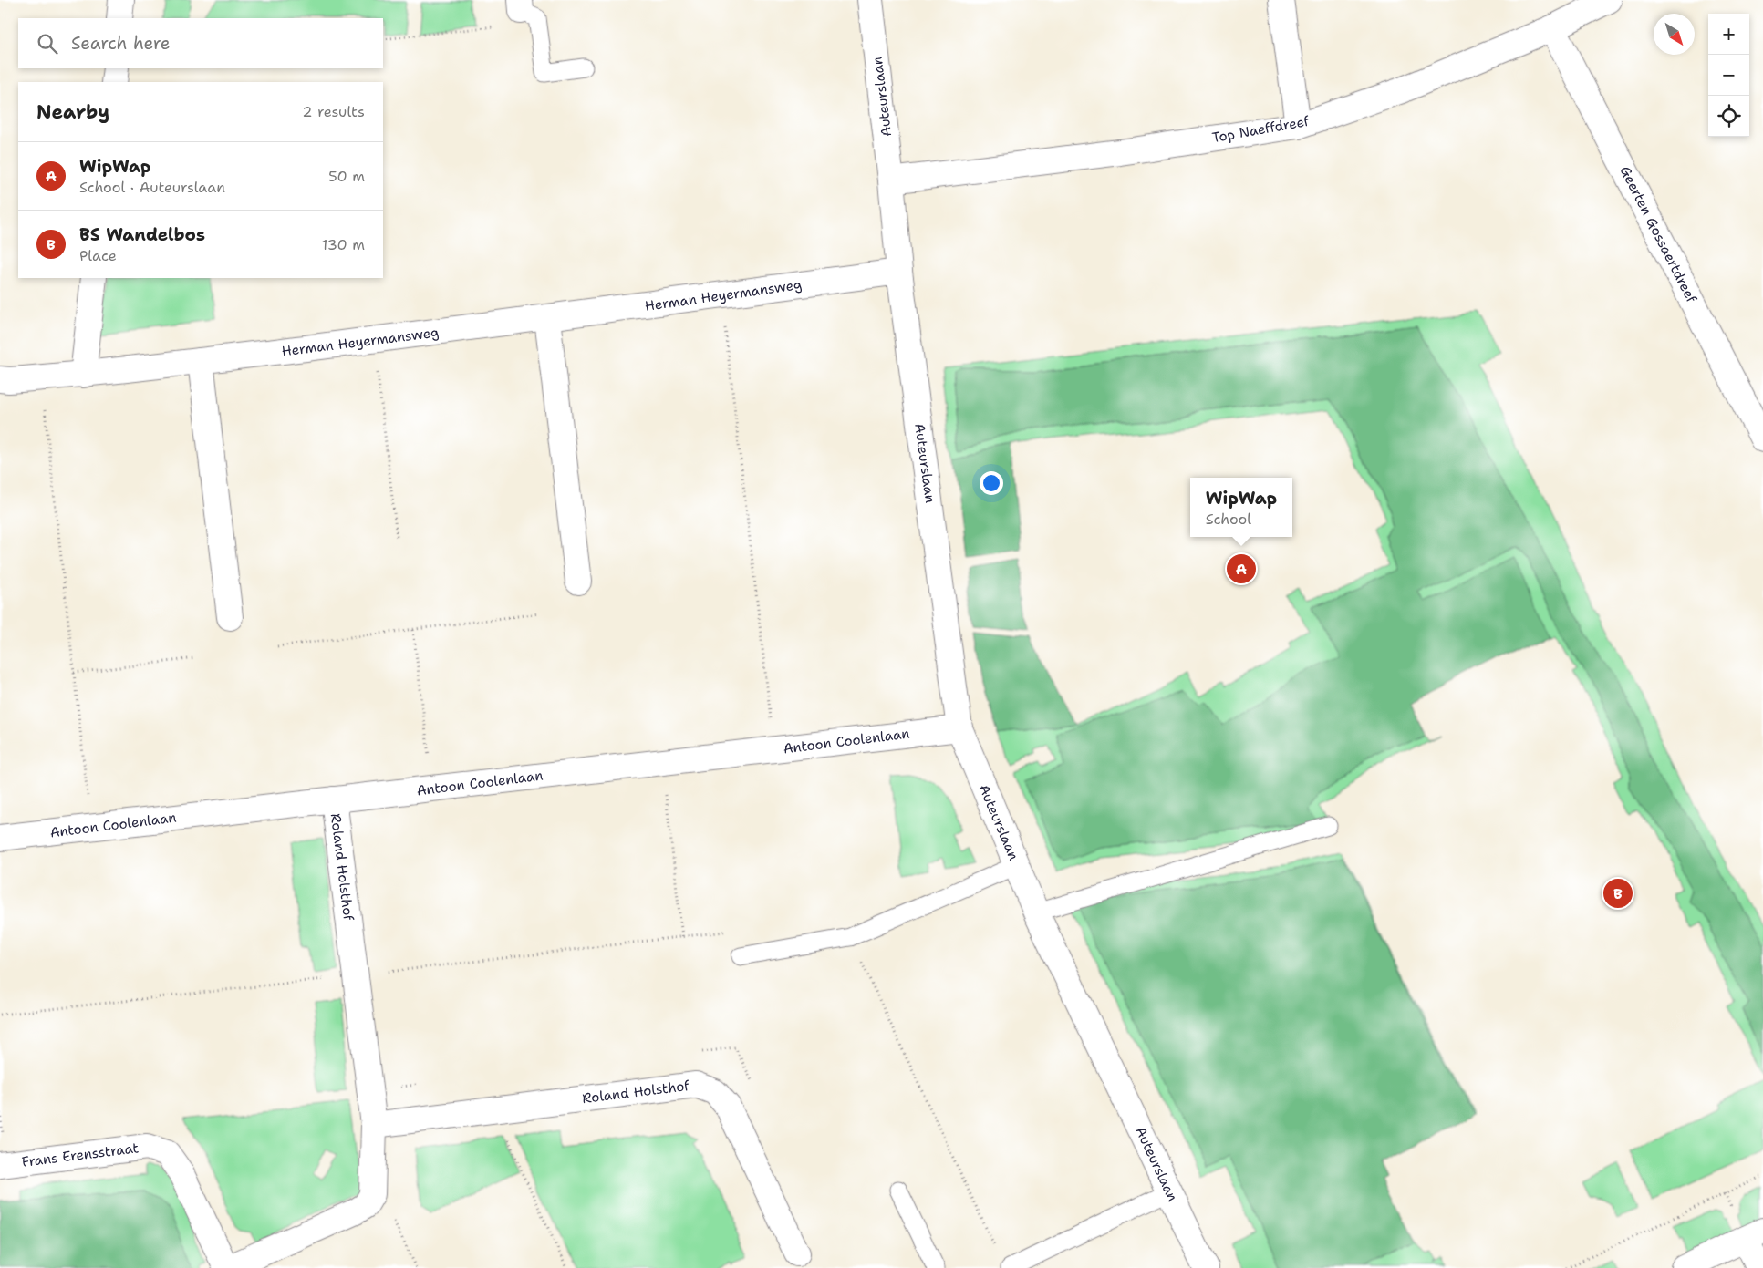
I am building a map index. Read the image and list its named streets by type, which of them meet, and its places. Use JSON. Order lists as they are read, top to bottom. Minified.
{"streets":{"street":["Auteurslaan","Top Naeffdreef","Geerten Gossaertdreef","Herman Heyermansweg","Antoon Coolenlaan","Roland Holsthof","Frans Erensstraat"]},"crossings":[["Auteurslaan","Top Naeffdreef"],["Auteurslaan","Herman Heyermansweg"],["Auteurslaan","Antoon Coolenlaan"],["Top Naeffdreef","Geerten Gossaertdreef"],["Antoon Coolenlaan","Roland Holsthof"]],"north":"bottom right","page":{"map_buttons":["+","−"],"search":"Search here","heading":["Nearby","2 results"],"list":[{"mark":"A","name":"WipWap","note":"School · Auteurslaan","value":"50 m"},{"mark":"B","name":"BS Wandelbos","note":"Place","value":"130 m"}],"popup":["WipWap","School"],"pins":["A","B"]}}
